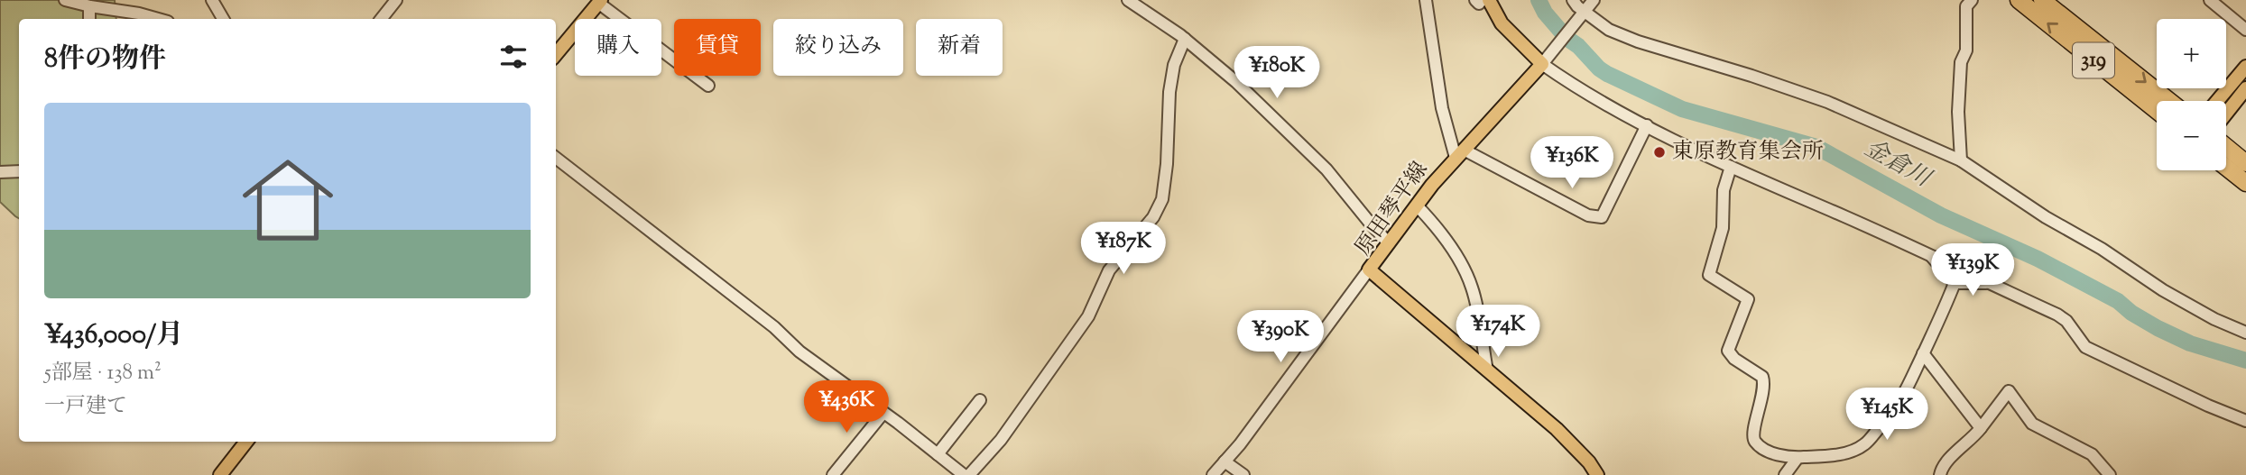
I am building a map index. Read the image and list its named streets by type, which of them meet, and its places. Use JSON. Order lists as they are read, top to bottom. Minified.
{"streets":{"highway":["319"],"main road":["原田琴平線"]},"water":["金倉川"],"places":["東原教育集会所"],"page":{"map_buttons":["+","−"],"chip":["購入","賃貸","絞り込み","新着"],"heading":"8件の物件","price":["¥180K","¥136K","¥187K","¥139K","¥174K","¥390K","¥436K","¥145K"],"list":[{"name":"¥436,000/月","note":"5部屋 · 138 m² · 一戸建て"}]}}
